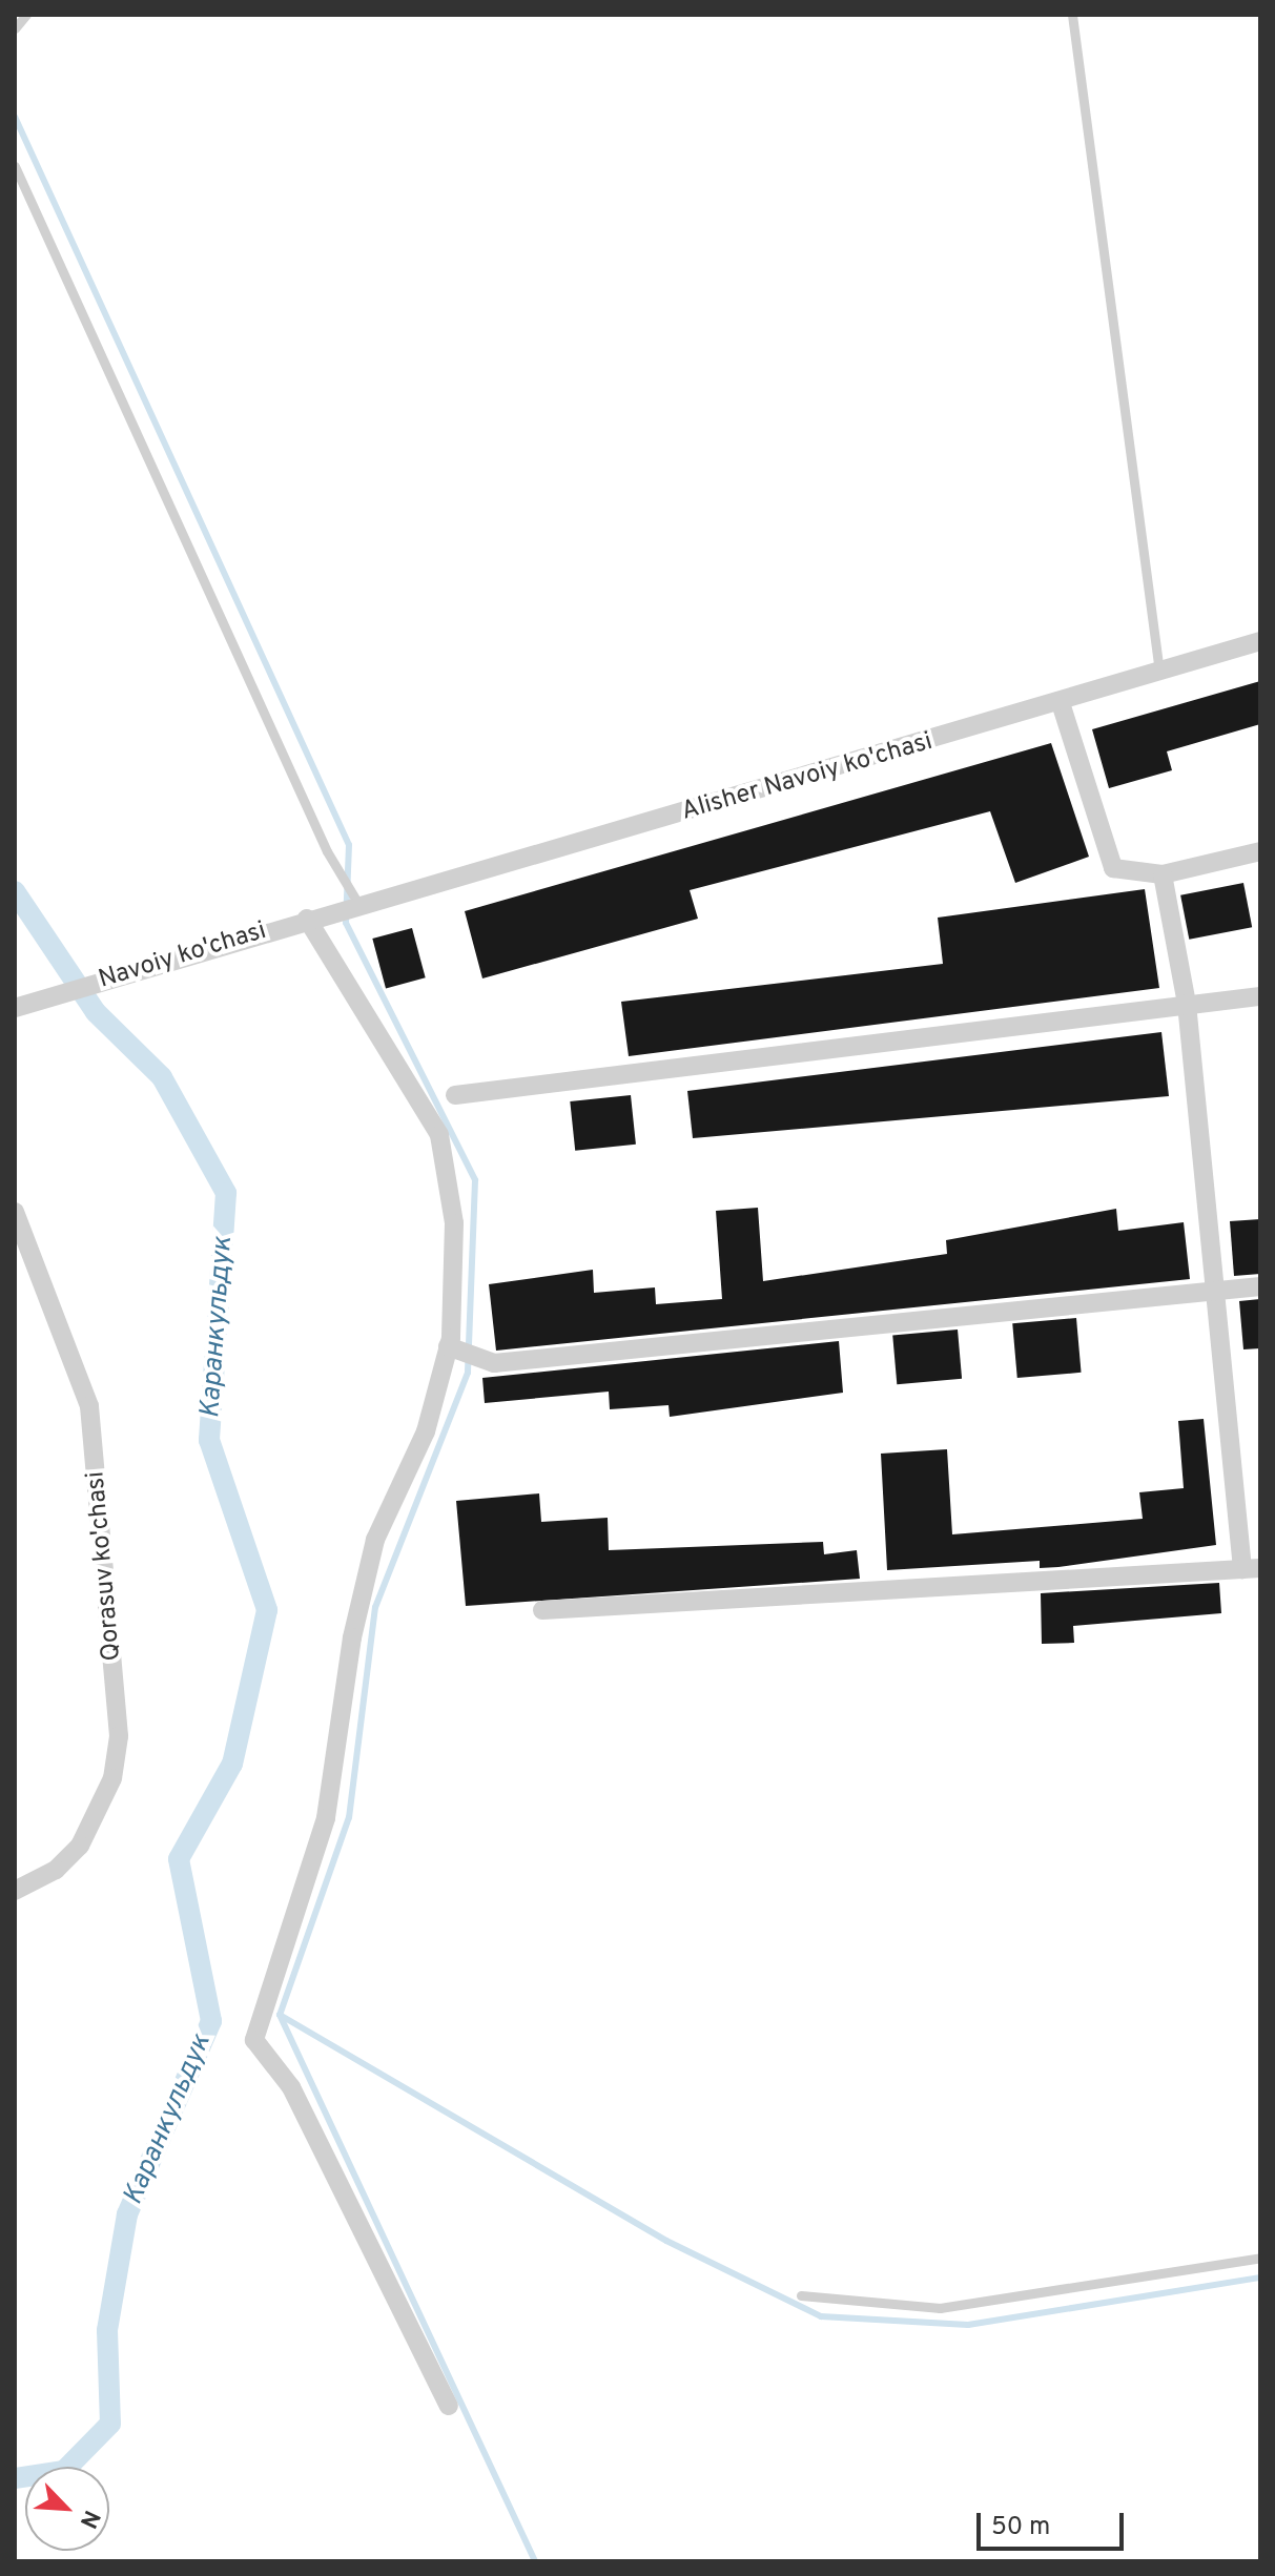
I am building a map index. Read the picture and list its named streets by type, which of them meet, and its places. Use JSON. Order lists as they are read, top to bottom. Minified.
{"streets":{"street":["Alisher Navoiy ko'chasi","Navoiy ko'chasi","Qorasuv ko'chasi"]},"crossings":[["Alisher Navoiy ko'chasi","Navoiy ko'chasi"]],"water":["Каранкульдук"],"scale_bar":"50 m","north":"bottom right"}
